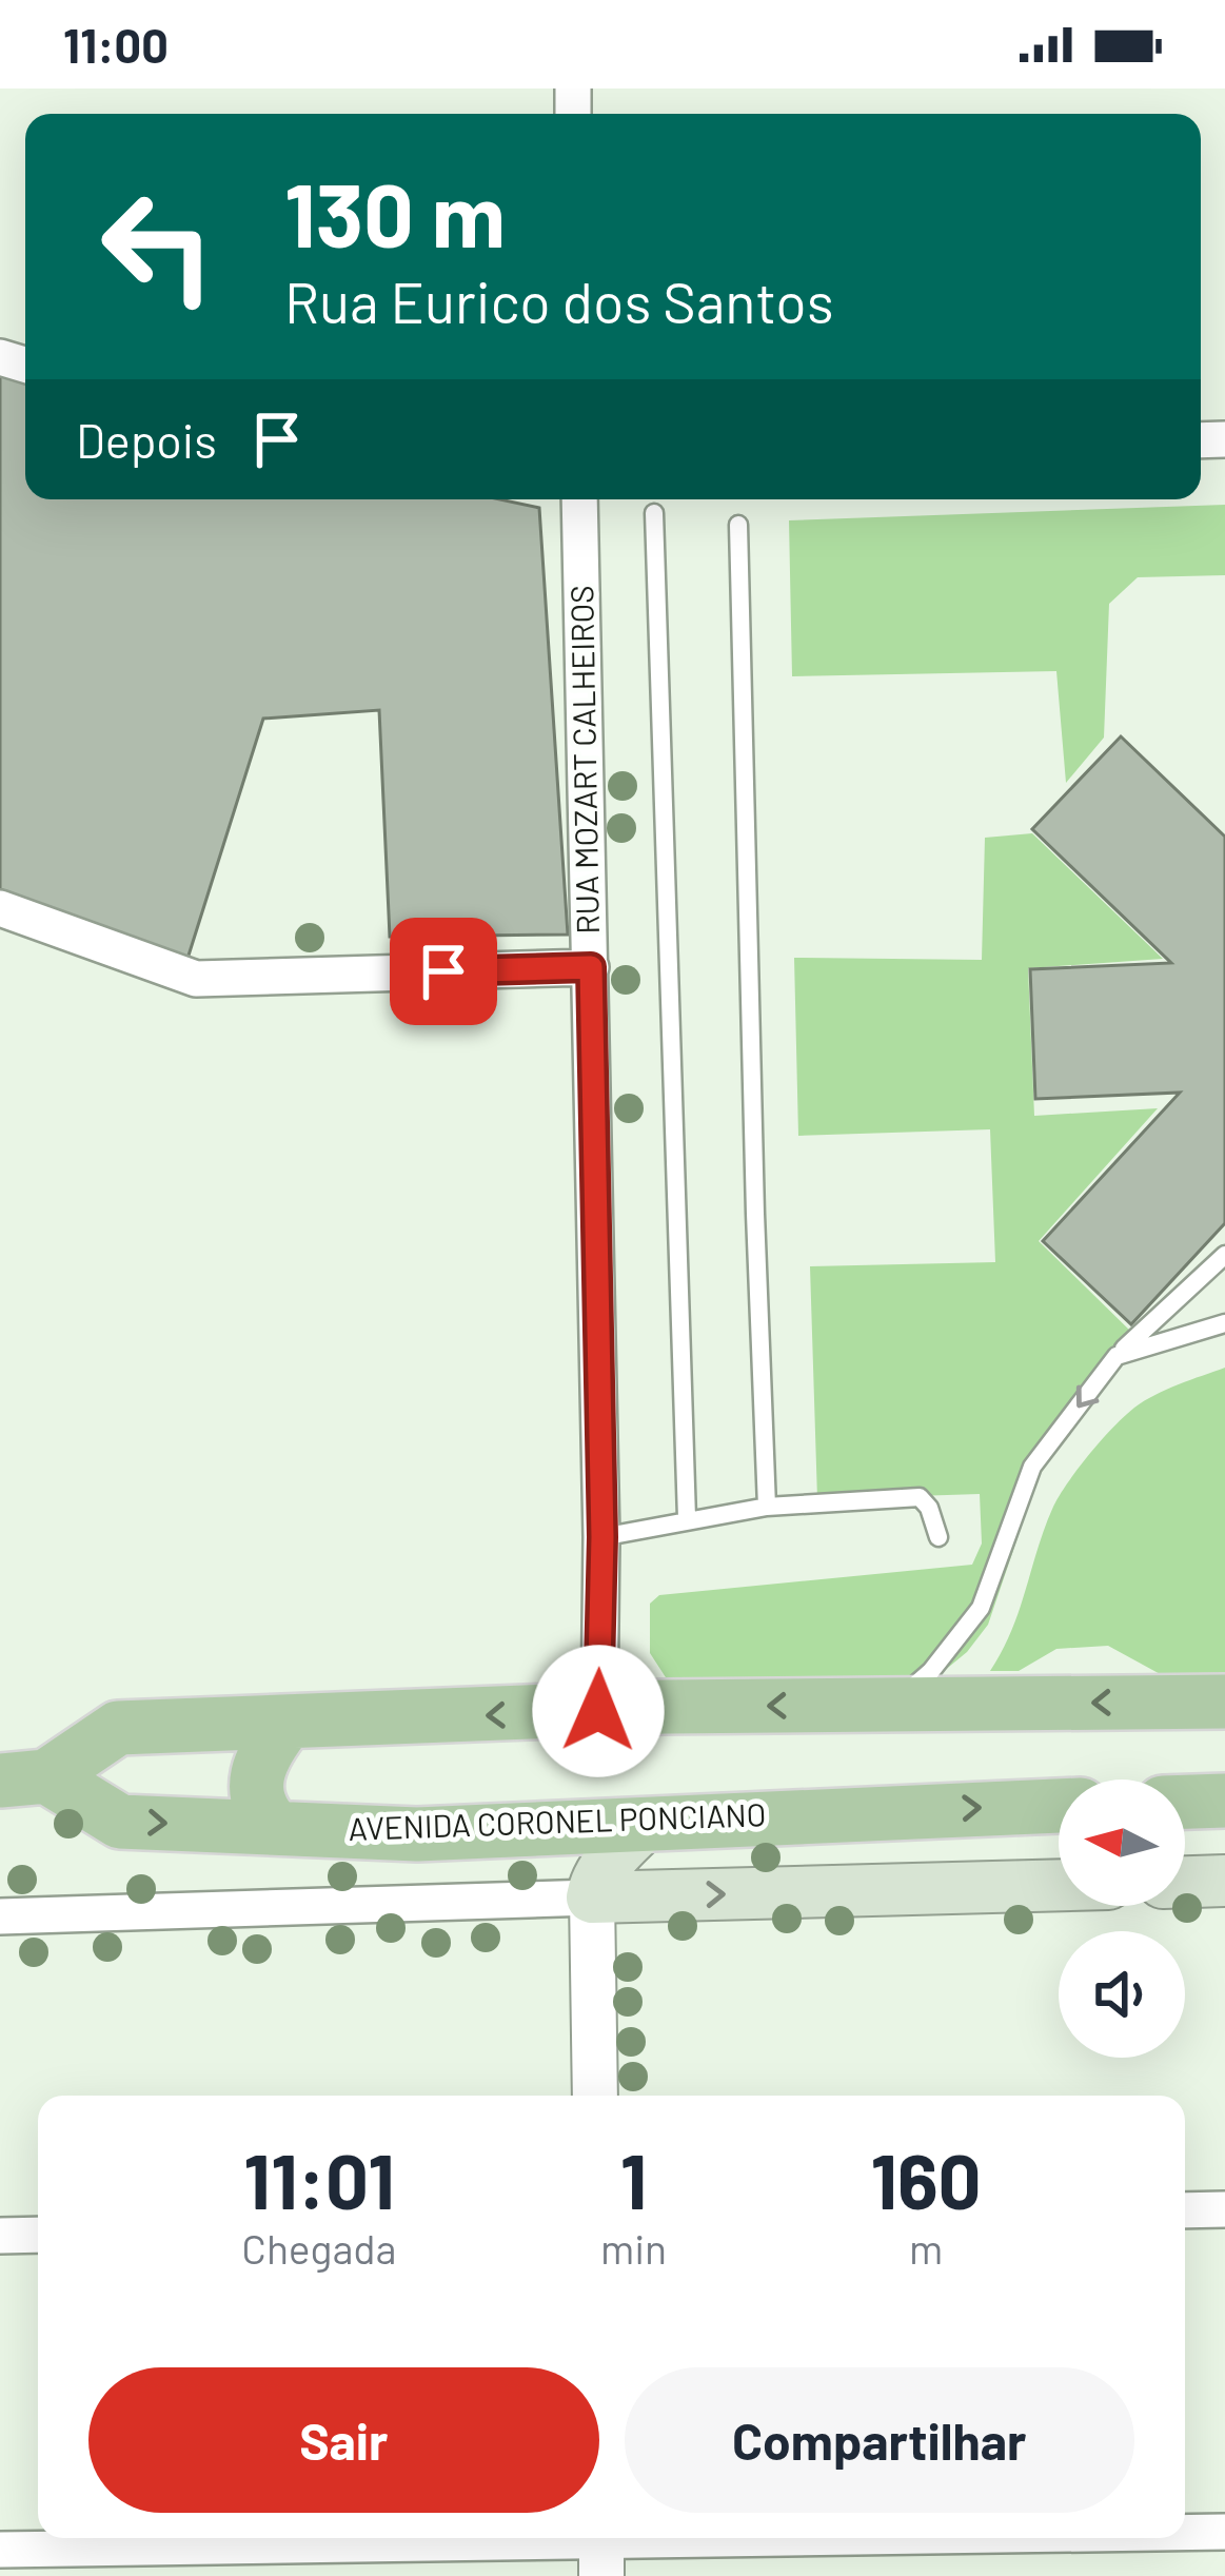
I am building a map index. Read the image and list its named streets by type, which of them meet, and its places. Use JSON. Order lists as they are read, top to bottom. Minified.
{"streets":{"main road":["AVENIDA CORONEL PONCIANO"],"street":["RUA MOZART CALHEIROS"]},"crossings":[["RUA MOZART CALHEIROS","AVENIDA CORONEL PONCIANO"]],"north":"left","page":{"status":"11:00","turn":["130 m","Rua Eurico dos Santos"],"then":"Depois","eta":["11:01","Chegada","1","min","160","m"],"buttons":["Sair","Compartilhar"]}}
